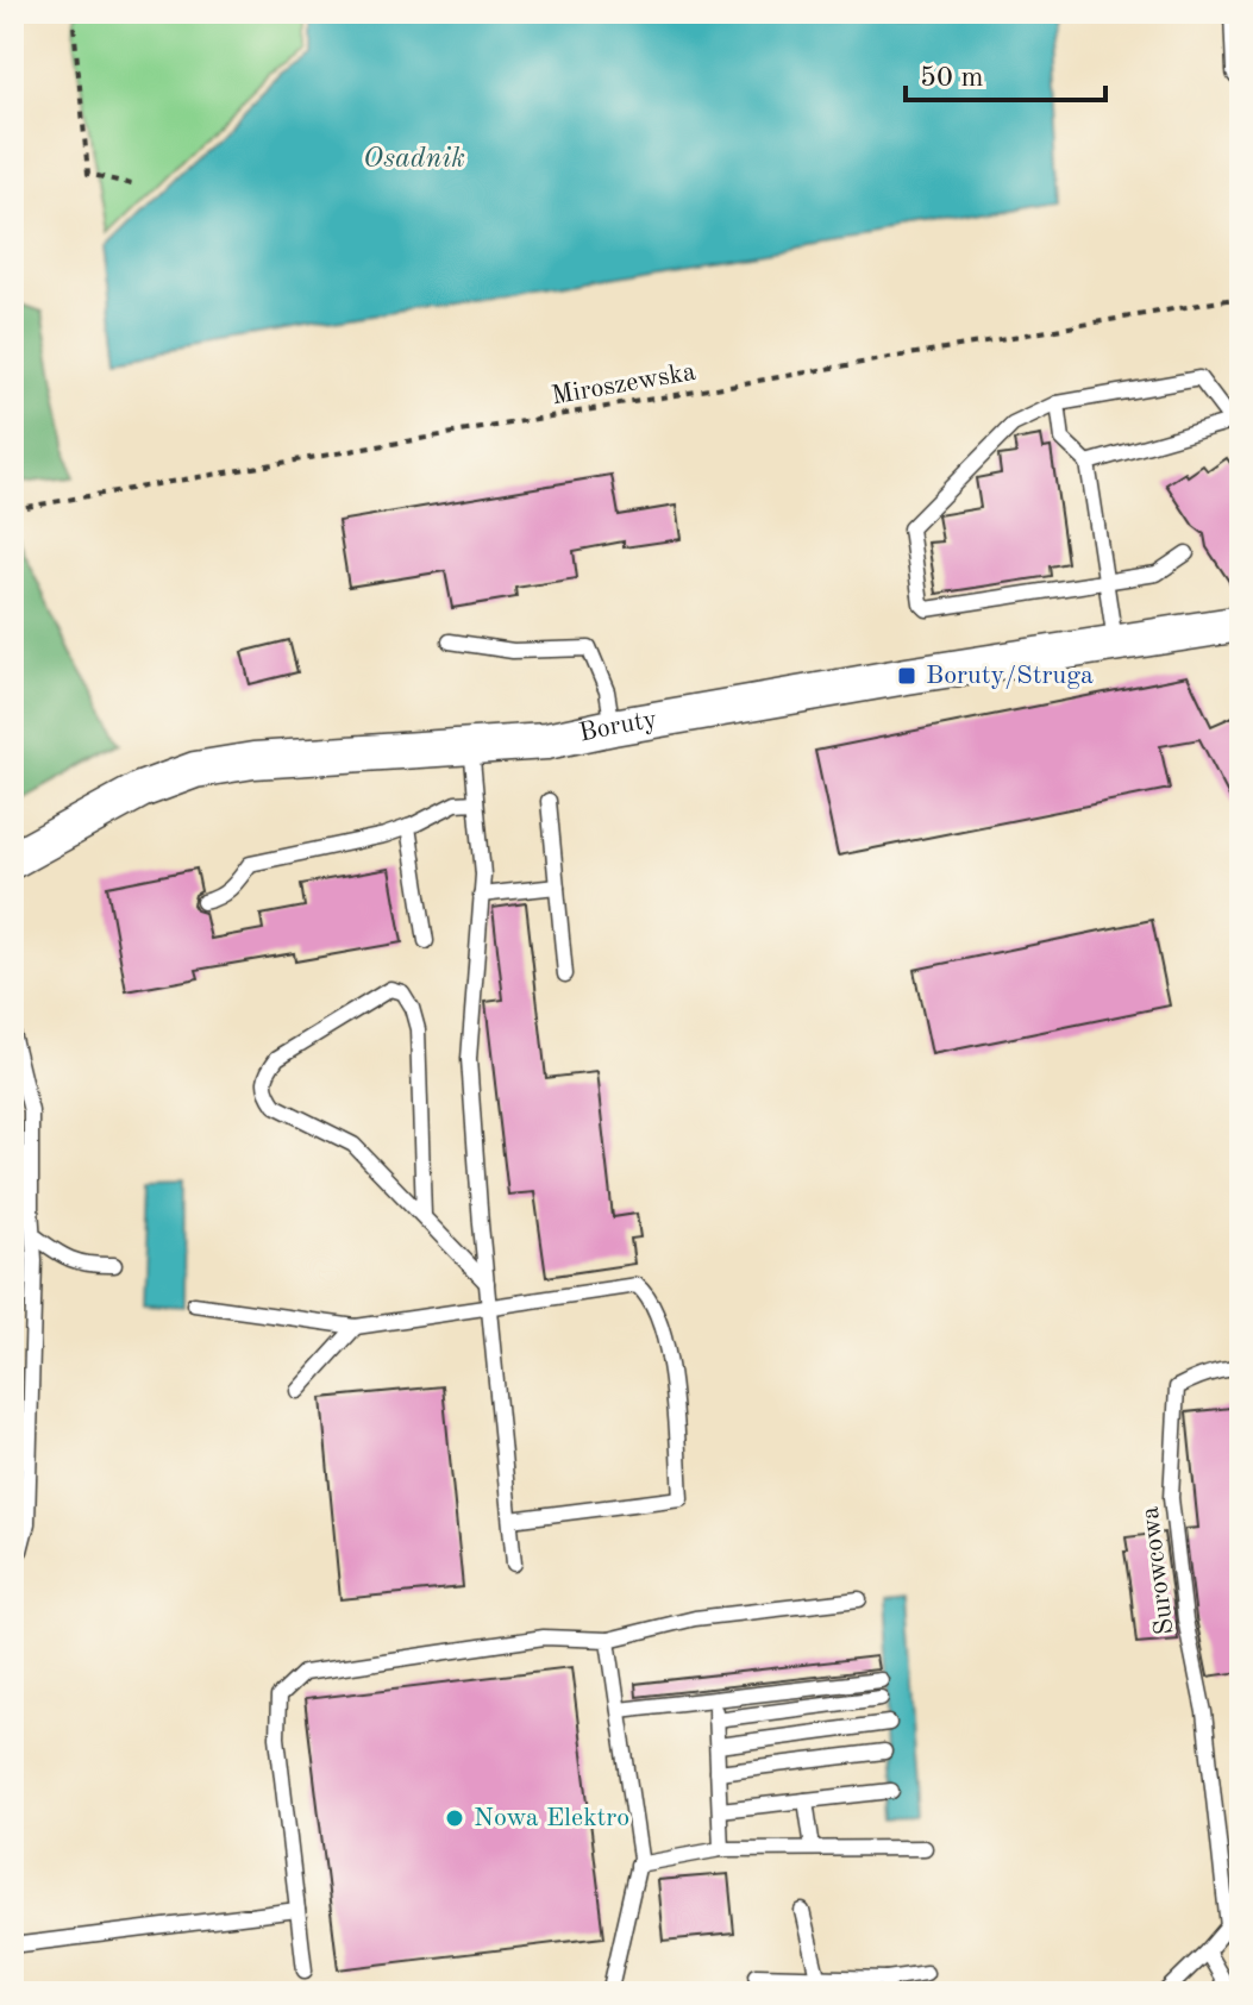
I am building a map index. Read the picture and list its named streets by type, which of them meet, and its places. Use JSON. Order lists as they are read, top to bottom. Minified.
{"streets":{"street":["Boruty"],"lane":["Surowcowa"],"path":["Miroszewska"]},"water":["Osadnik"],"places":{"transit":["Boruty/Struga"],"other":["Nowa Elektro"]},"scale_bar":"50 m"}
